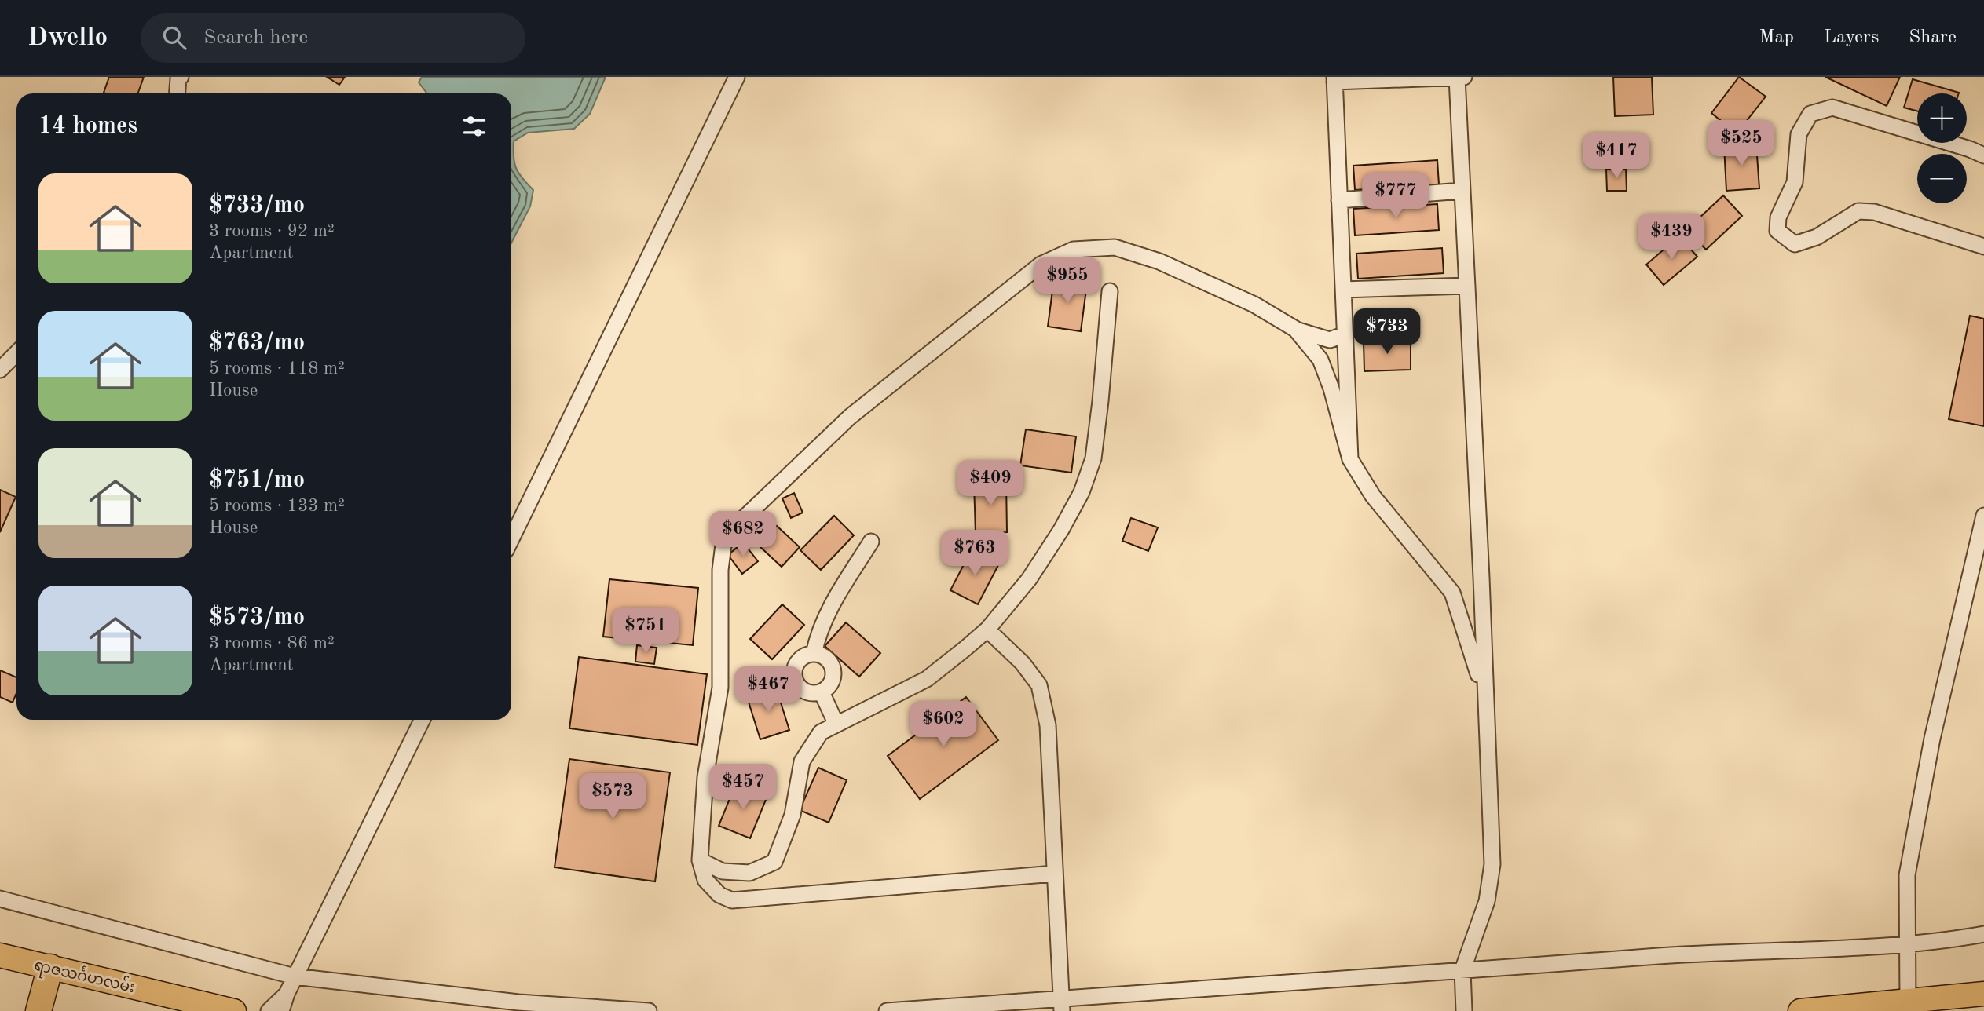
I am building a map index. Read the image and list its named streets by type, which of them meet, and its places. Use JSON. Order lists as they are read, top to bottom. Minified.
{"streets":{"main road":["ရာဇသင်္ဂဟလမ်း"]},"page":{"header":"Dwello","search":"Search here","nav":["Map","Layers","Share"],"map_buttons":["+","−"],"heading":"14 homes","price":["$525","$417","$777","$439","$955","$733","$409","$682","$763","$751","$467","$602","$457","$573"],"list":[{"name":"$733/mo","note":"3 rooms · 92 m² · Apartment"},{"name":"$763/mo","note":"5 rooms · 118 m² · House"},{"name":"$751/mo","note":"5 rooms · 133 m² · House"},{"name":"$573/mo","note":"3 rooms · 86 m² · Apartment"}]}}
